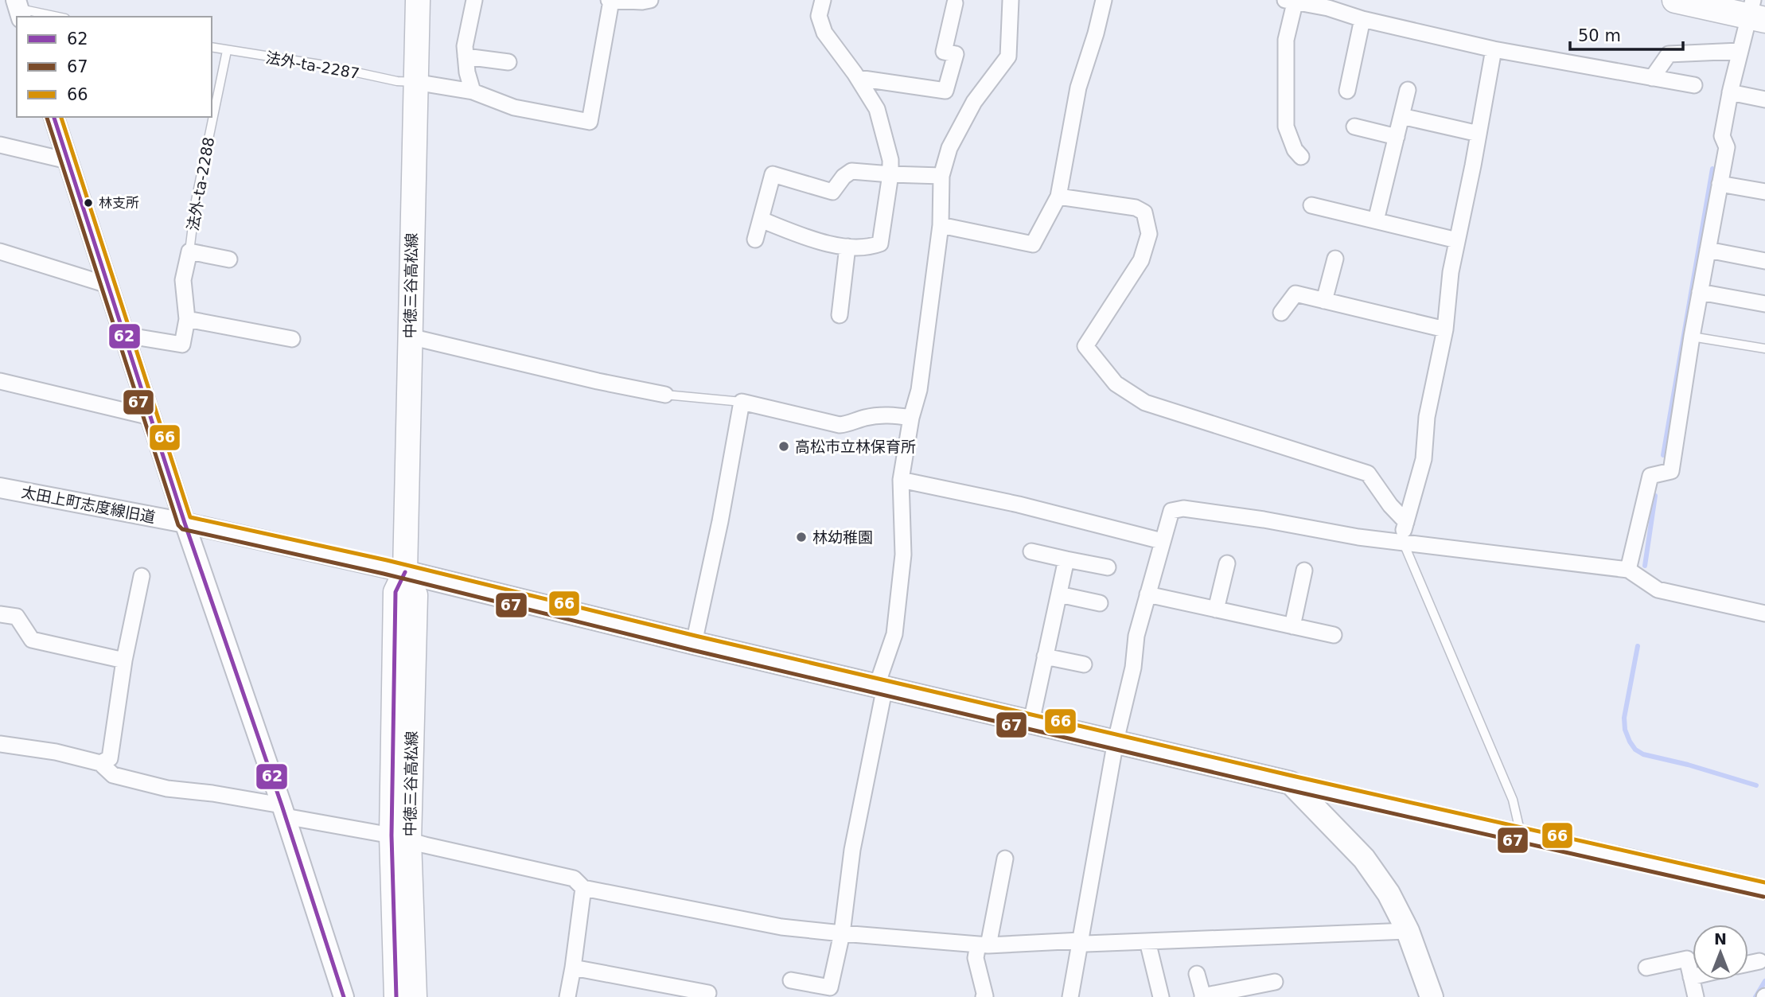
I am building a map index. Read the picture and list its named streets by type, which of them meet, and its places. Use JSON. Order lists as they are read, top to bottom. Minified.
{"streets":{"main road":["中徳三谷高松線"],"street":["太田上町志度線旧道"],"lane":["法外-ta-2287","法外-ta-2288"]},"crossings":[["法外-ta-2287","法外-ta-2288"],["法外-ta-2287","中徳三谷高松線"],["中徳三谷高松線","太田上町志度線旧道"]],"places":["林支所","高松市立林保育所","林幼稚園"],"lines":["transit line 62","transit line 66","transit line 67"],"legend":["62","67","66"],"scale_bar":"50 m","north":"top"}
